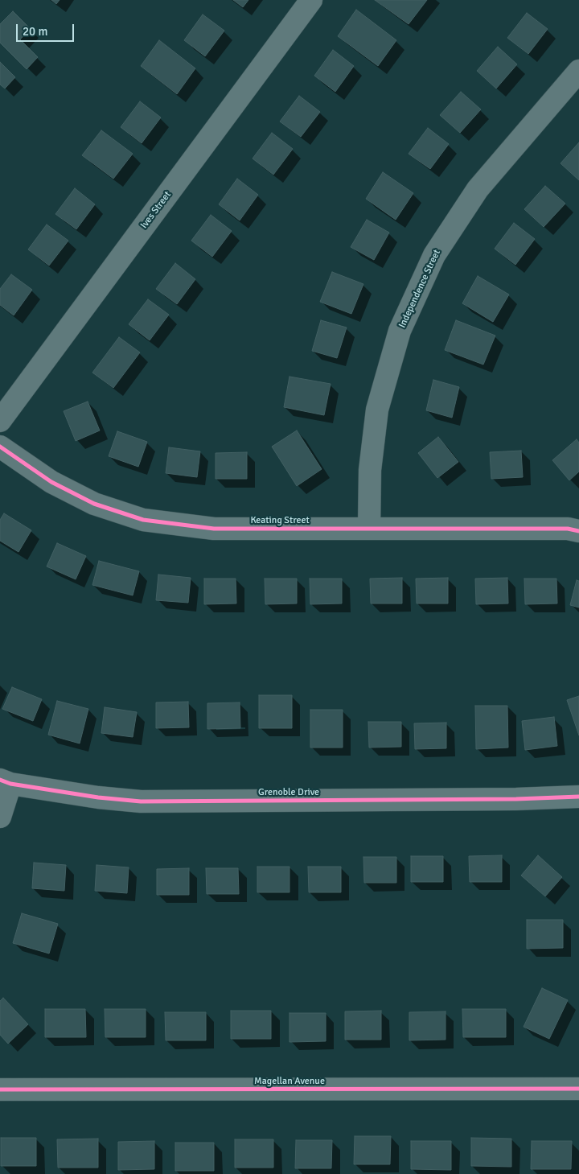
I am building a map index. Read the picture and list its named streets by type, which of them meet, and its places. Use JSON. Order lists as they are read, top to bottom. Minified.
{"streets":{"street":["Ives Street","Independence Street","Keating Street","Grenoble Drive","Magellan Avenue"]},"crossings":[["Independence Street","Keating Street"]],"scale_bar":"20 m"}
